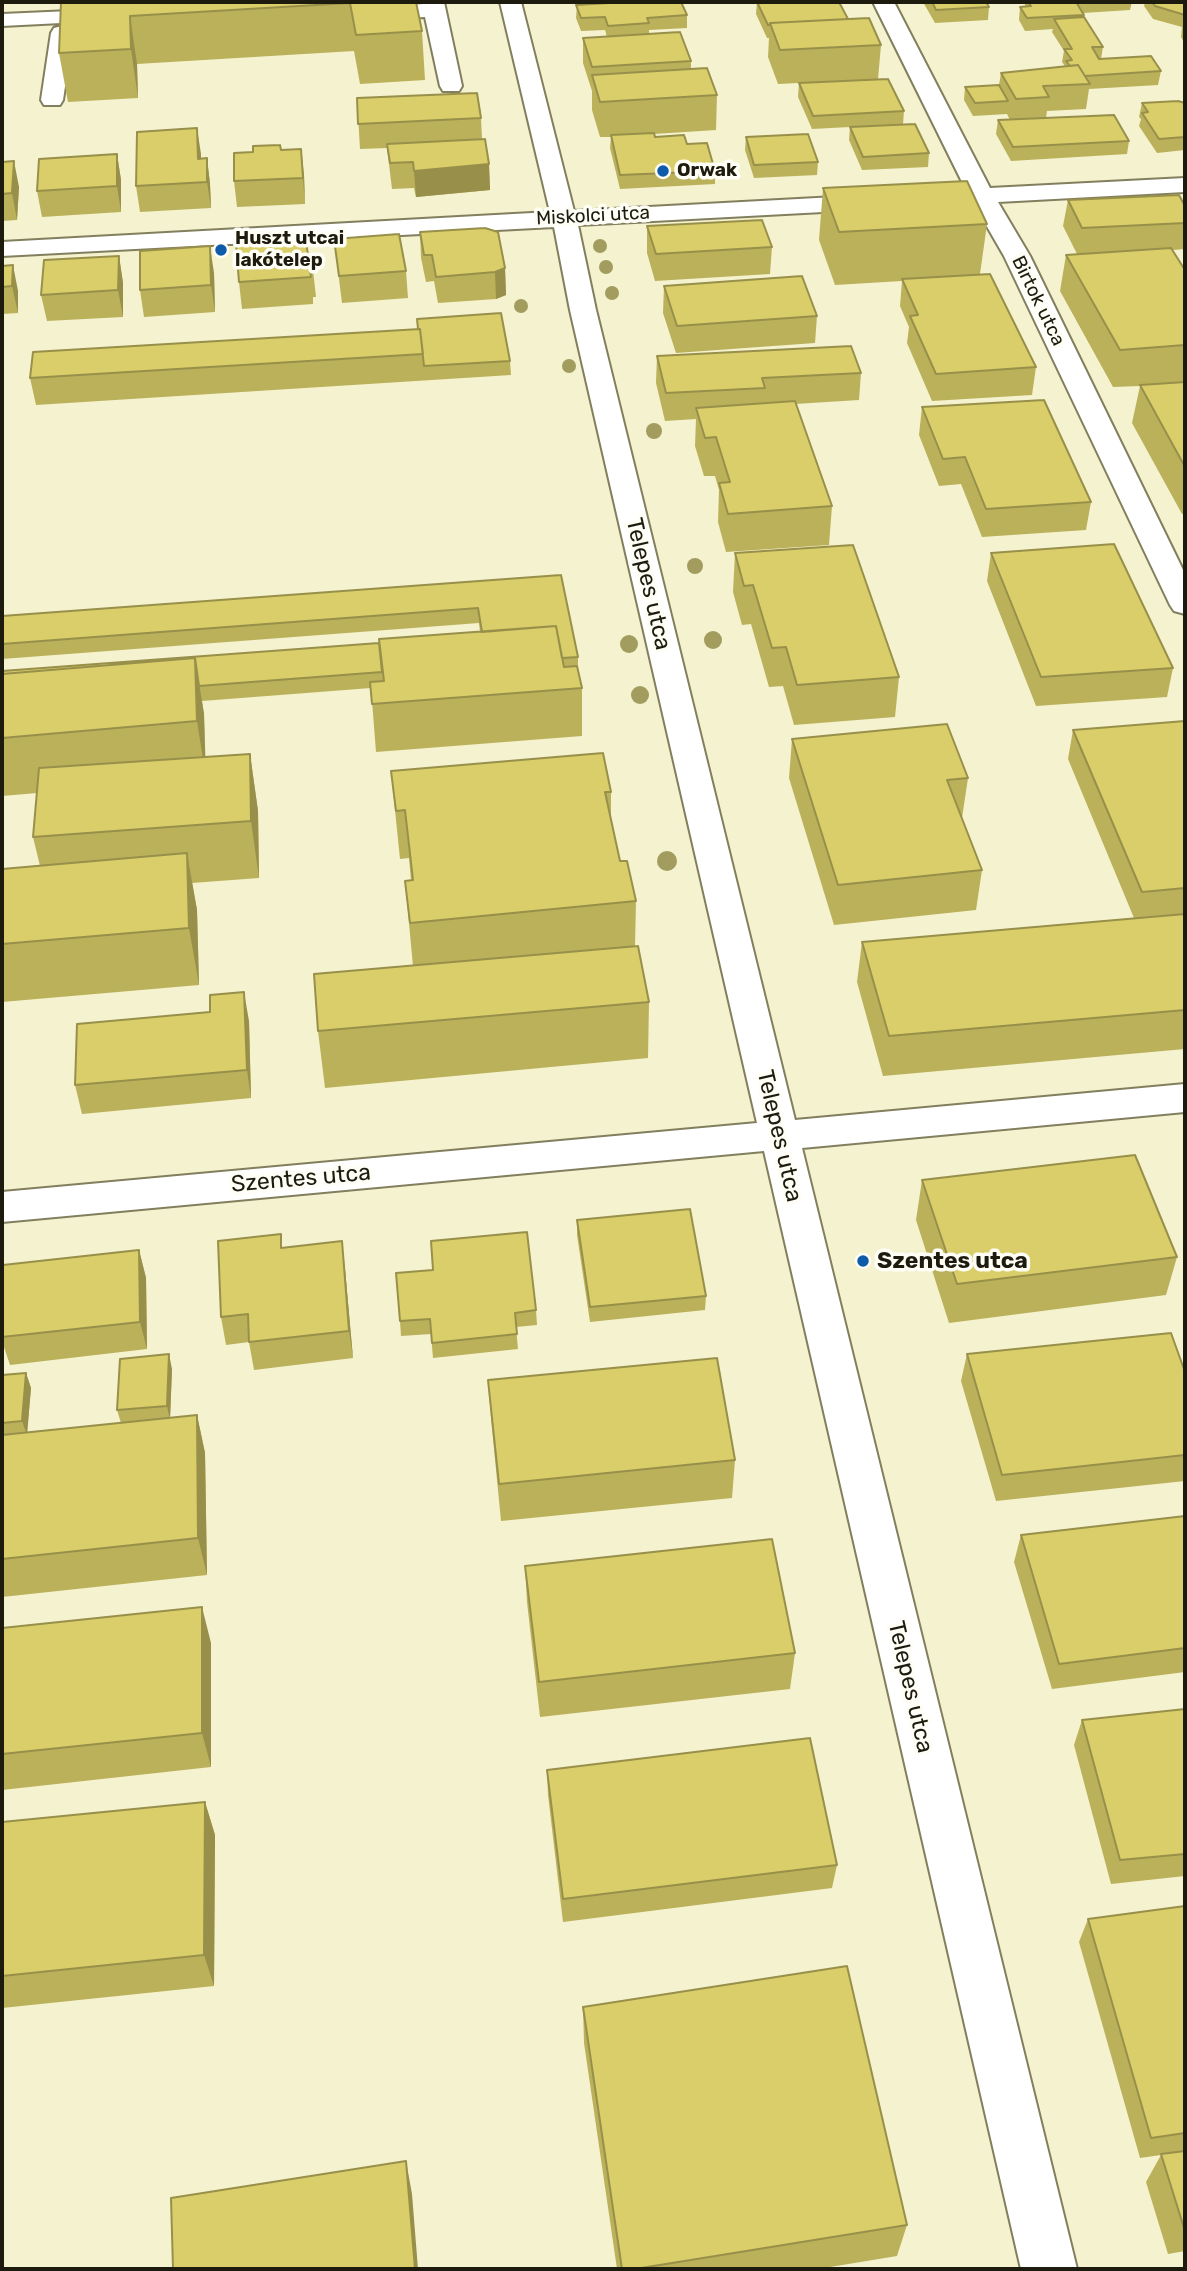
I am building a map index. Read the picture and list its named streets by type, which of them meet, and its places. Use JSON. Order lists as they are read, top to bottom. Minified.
{"streets":{"street":["Miskolci utca","Birtok utca","Telepes utca","Szentes utca"]},"crossings":[["Miskolci utca","Birtok utca"],["Miskolci utca","Telepes utca"],["Telepes utca","Szentes utca"]],"places":["Orwak","Huszt utcai lakótelep","Szentes utca"]}
